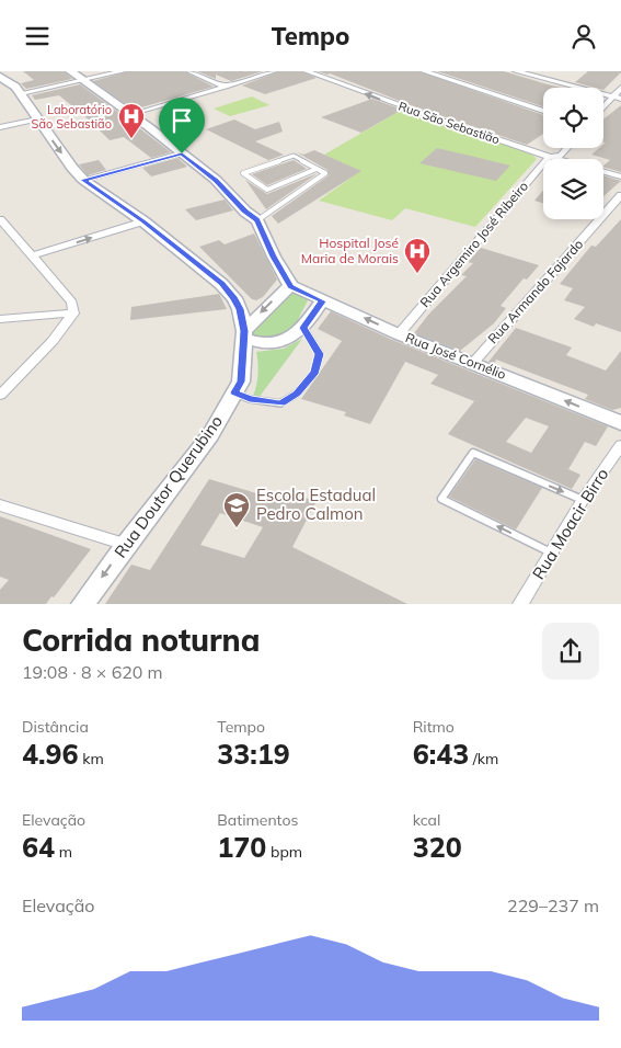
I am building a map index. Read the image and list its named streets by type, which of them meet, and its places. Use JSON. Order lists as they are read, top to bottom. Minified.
{"streets":{"main road":["Rua José Cornélio","Rua Doutor Querubino"],"street":["Rua São Sebastião","Rua Argemiro José Ribeiro","Rua Armando Fajardo","Rua Moacir Birro"]},"crossings":[["Rua São Sebastião","Rua Argemiro José Ribeiro"],["Rua Argemiro José Ribeiro","Rua José Cornélio"],["Rua Armando Fajardo","Rua José Cornélio"]],"one_way":["Rua José Cornélio"],"places":{"hospital":["Laboratório São Sebastião","Hospital José Maria de Morais"],"school or university":["Escola Estadual Pedro Calmon"]},"page":{"header":"Tempo","heading":["Corrida noturna","19:08 · 8 × 620 m"],"stats":[["Distância","4.96 km"],["Tempo","33:19"],["Ritmo","6:43 /km"],["Elevação","64 m"],["Batimentos","170 bpm"],["kcal","320"]],"chart":["Elevação","229–237 m"]}}
